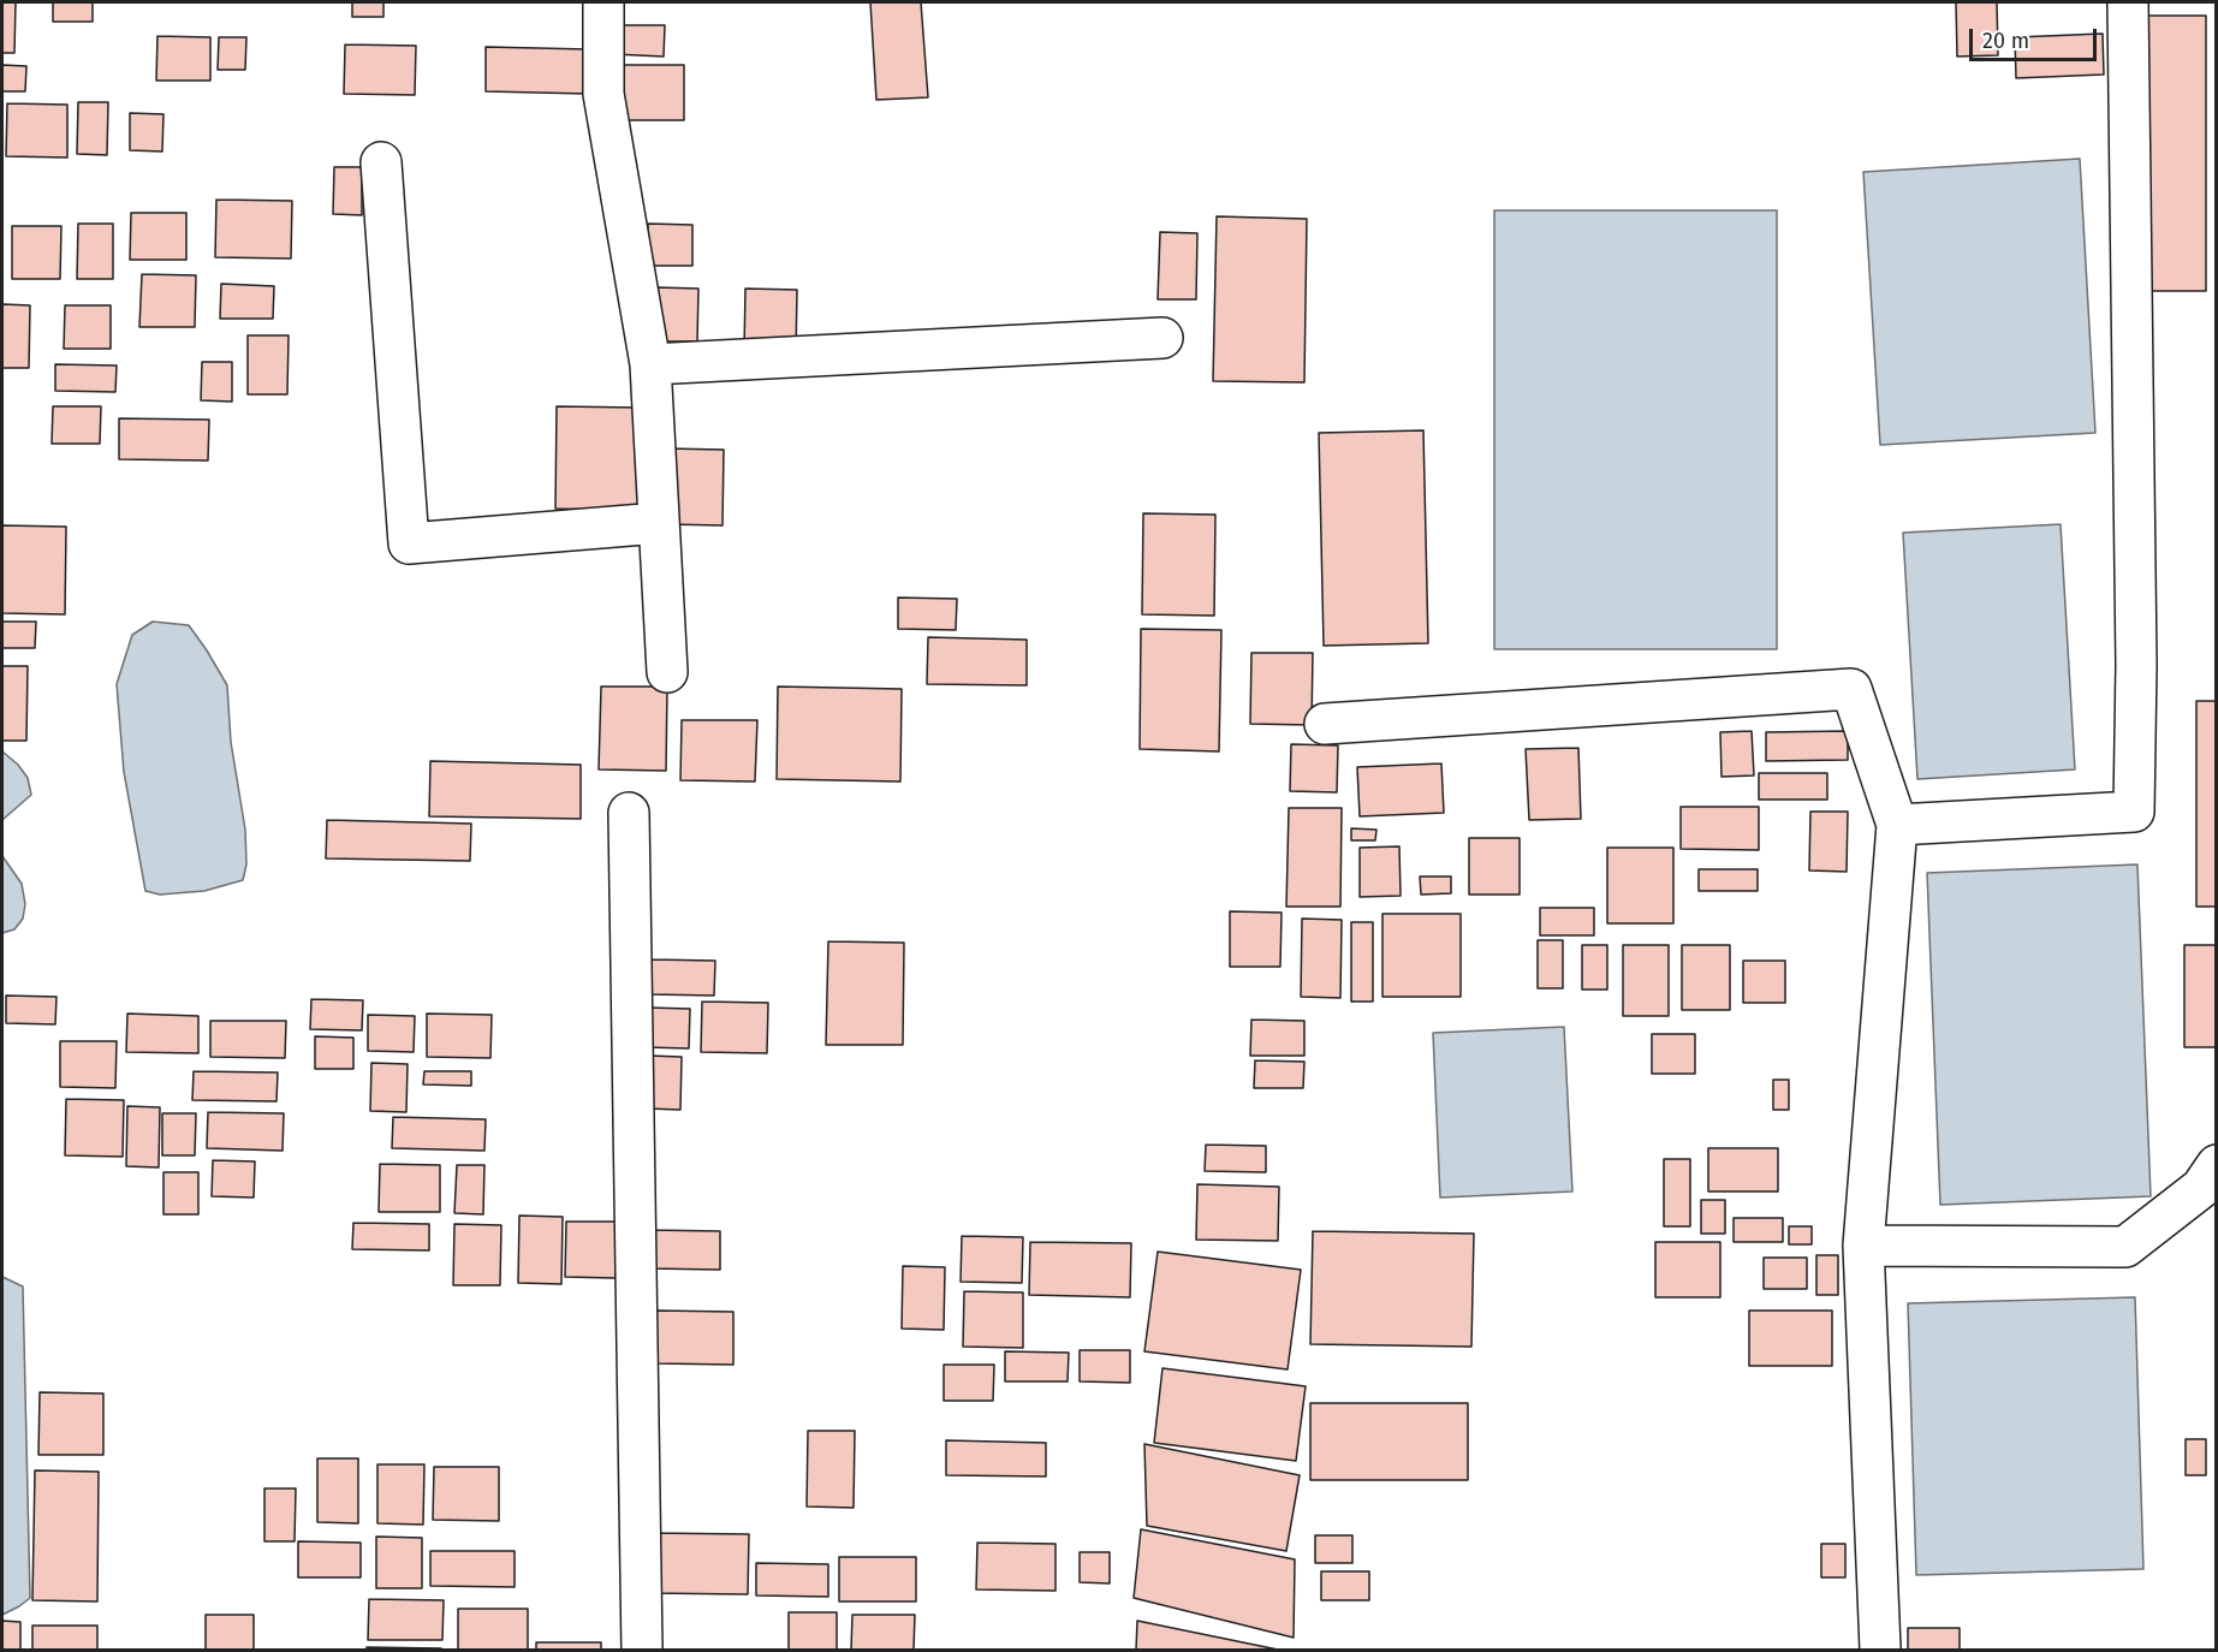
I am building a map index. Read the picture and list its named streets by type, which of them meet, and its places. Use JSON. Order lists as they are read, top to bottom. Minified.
{"scale_bar":"20 m"}
